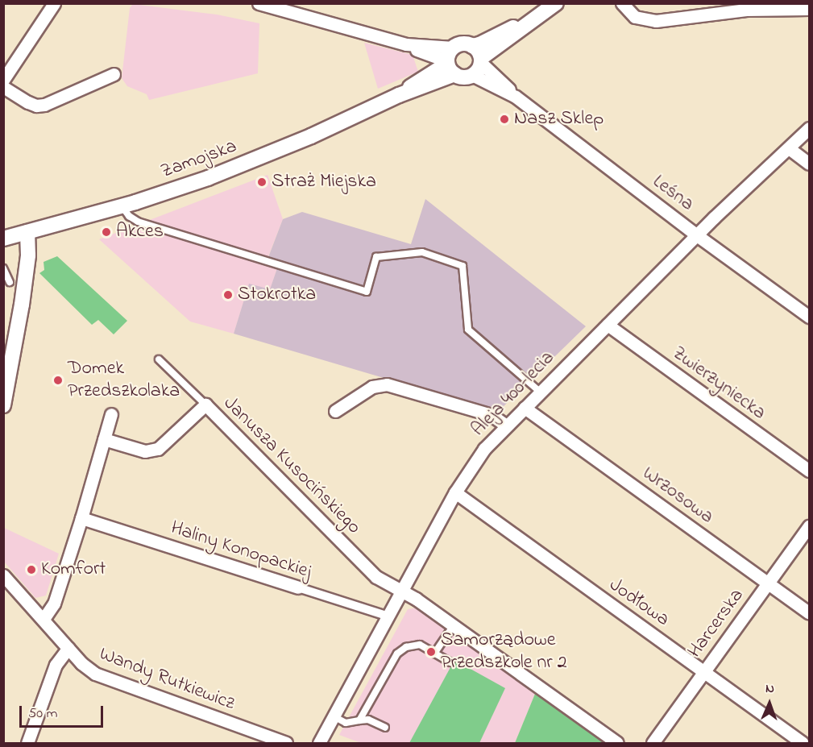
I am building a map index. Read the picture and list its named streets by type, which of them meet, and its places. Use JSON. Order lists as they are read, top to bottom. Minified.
{"streets":{"street":["Zamojska","Leśna","Zwierzyniecka","Aleja 400-lecia","Janusza Kusocińskiego","Wrzosowa","Haliny Konopackiej","Jodłowa","Harcerska","Wandy Rutkiewicz"]},"crossings":[["Zamojska","Leśna"],["Leśna","Aleja 400-lecia"],["Zwierzyniecka","Aleja 400-lecia"],["Aleja 400-lecia","Janusza Kusocińskiego"],["Aleja 400-lecia","Wrzosowa"],["Aleja 400-lecia","Haliny Konopackiej"],["Aleja 400-lecia","Jodłowa"],["Wrzosowa","Harcerska"],["Jodłowa","Harcerska"]],"places":["Nasz Sklep","Straż Miejska","Akces","Stokrotka","Domek Przedszkolaka","Komfort","Samorządowe Przedszkole nr 2"],"scale_bar":"50 m","north":"top"}
